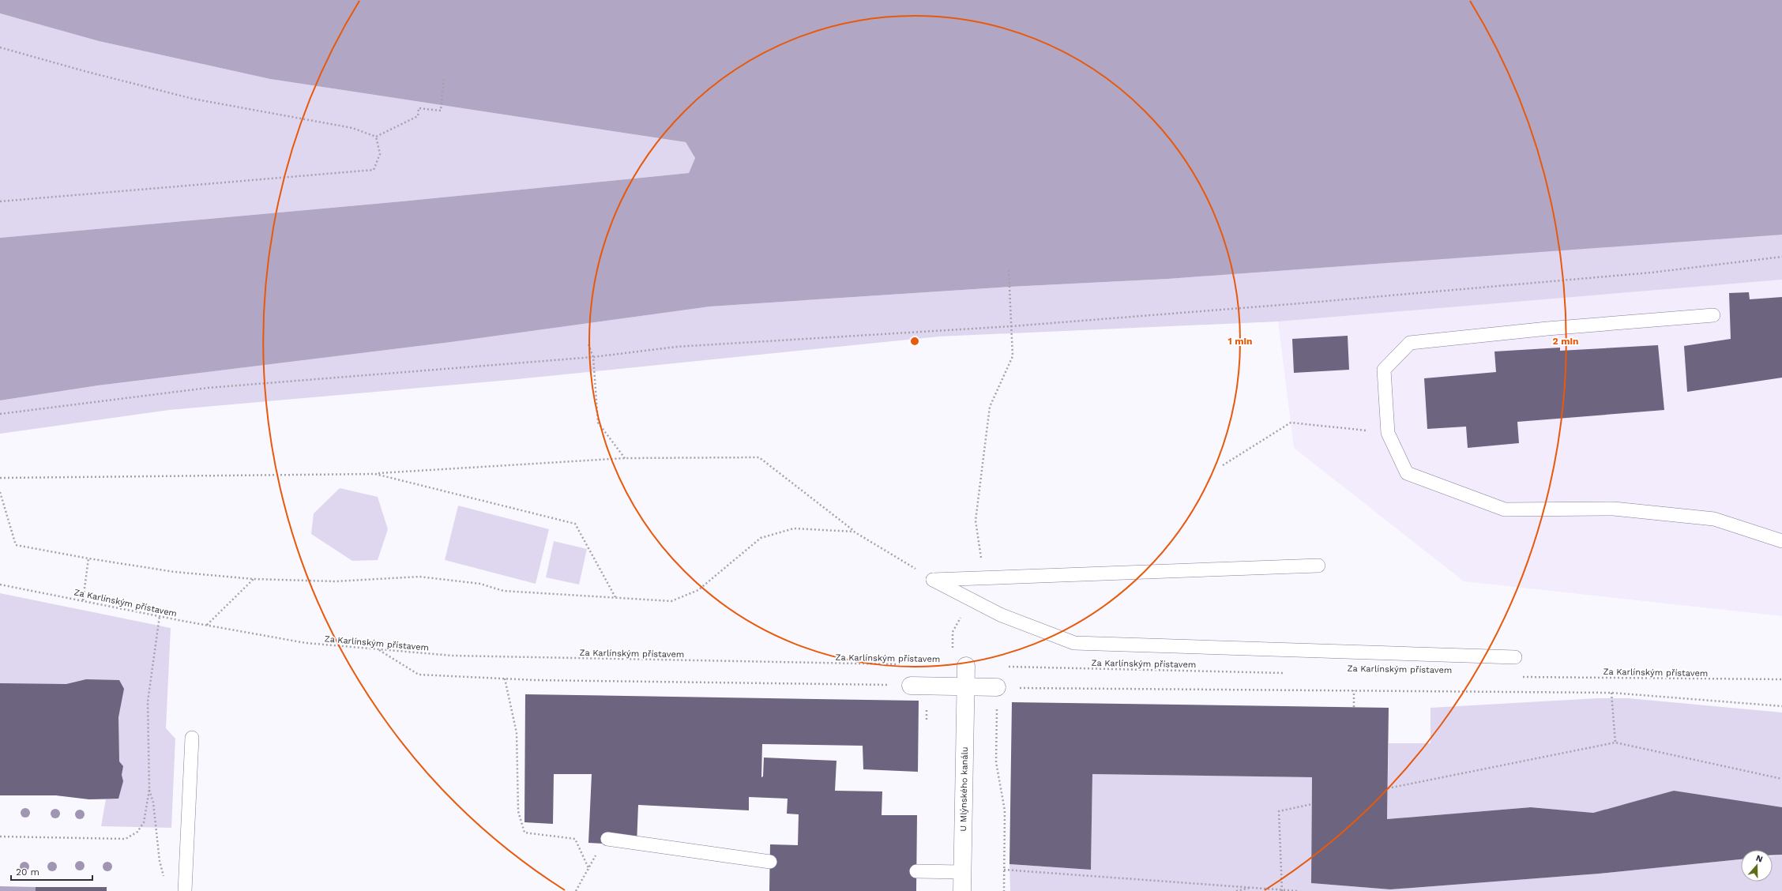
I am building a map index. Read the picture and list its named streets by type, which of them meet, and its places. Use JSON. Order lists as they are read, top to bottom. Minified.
{"streets":{"street":["U Mlýnského kanálu"],"path":["Za Karlínským přístavem"]},"scale_bar":"20 m","north":"top","rings":["1 min","2 min"]}
